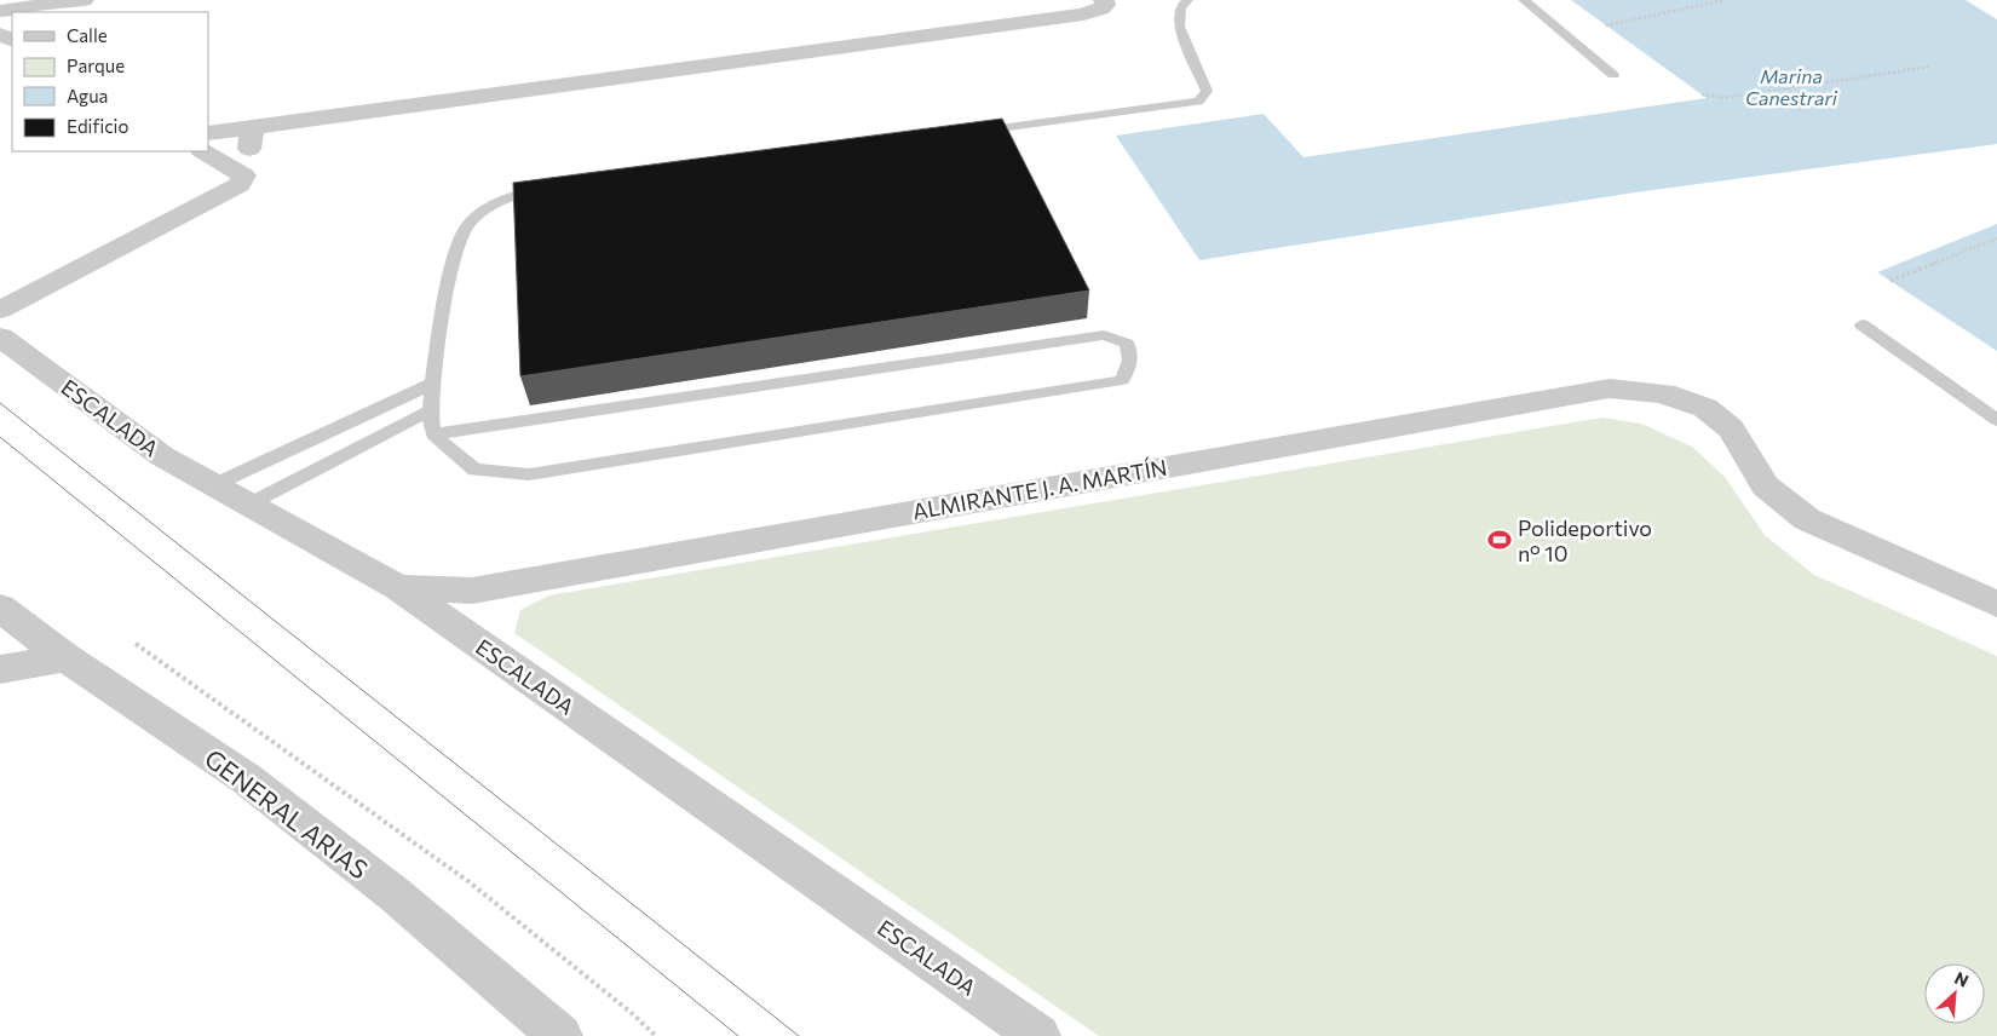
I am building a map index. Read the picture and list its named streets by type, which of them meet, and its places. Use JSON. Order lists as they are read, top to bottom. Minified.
{"streets":{"street":["ESCALADA","ALMIRANTE J. A. MARTÍN","GENERAL ARIAS"]},"crossings":[["ESCALADA","ALMIRANTE J. A. MARTÍN"]],"water":["Marina Canestrari"],"places":{"sports":["Polideportivo n° 10"]},"legend":["Calle","Parque","Agua","Edificio"],"north":"top right"}
